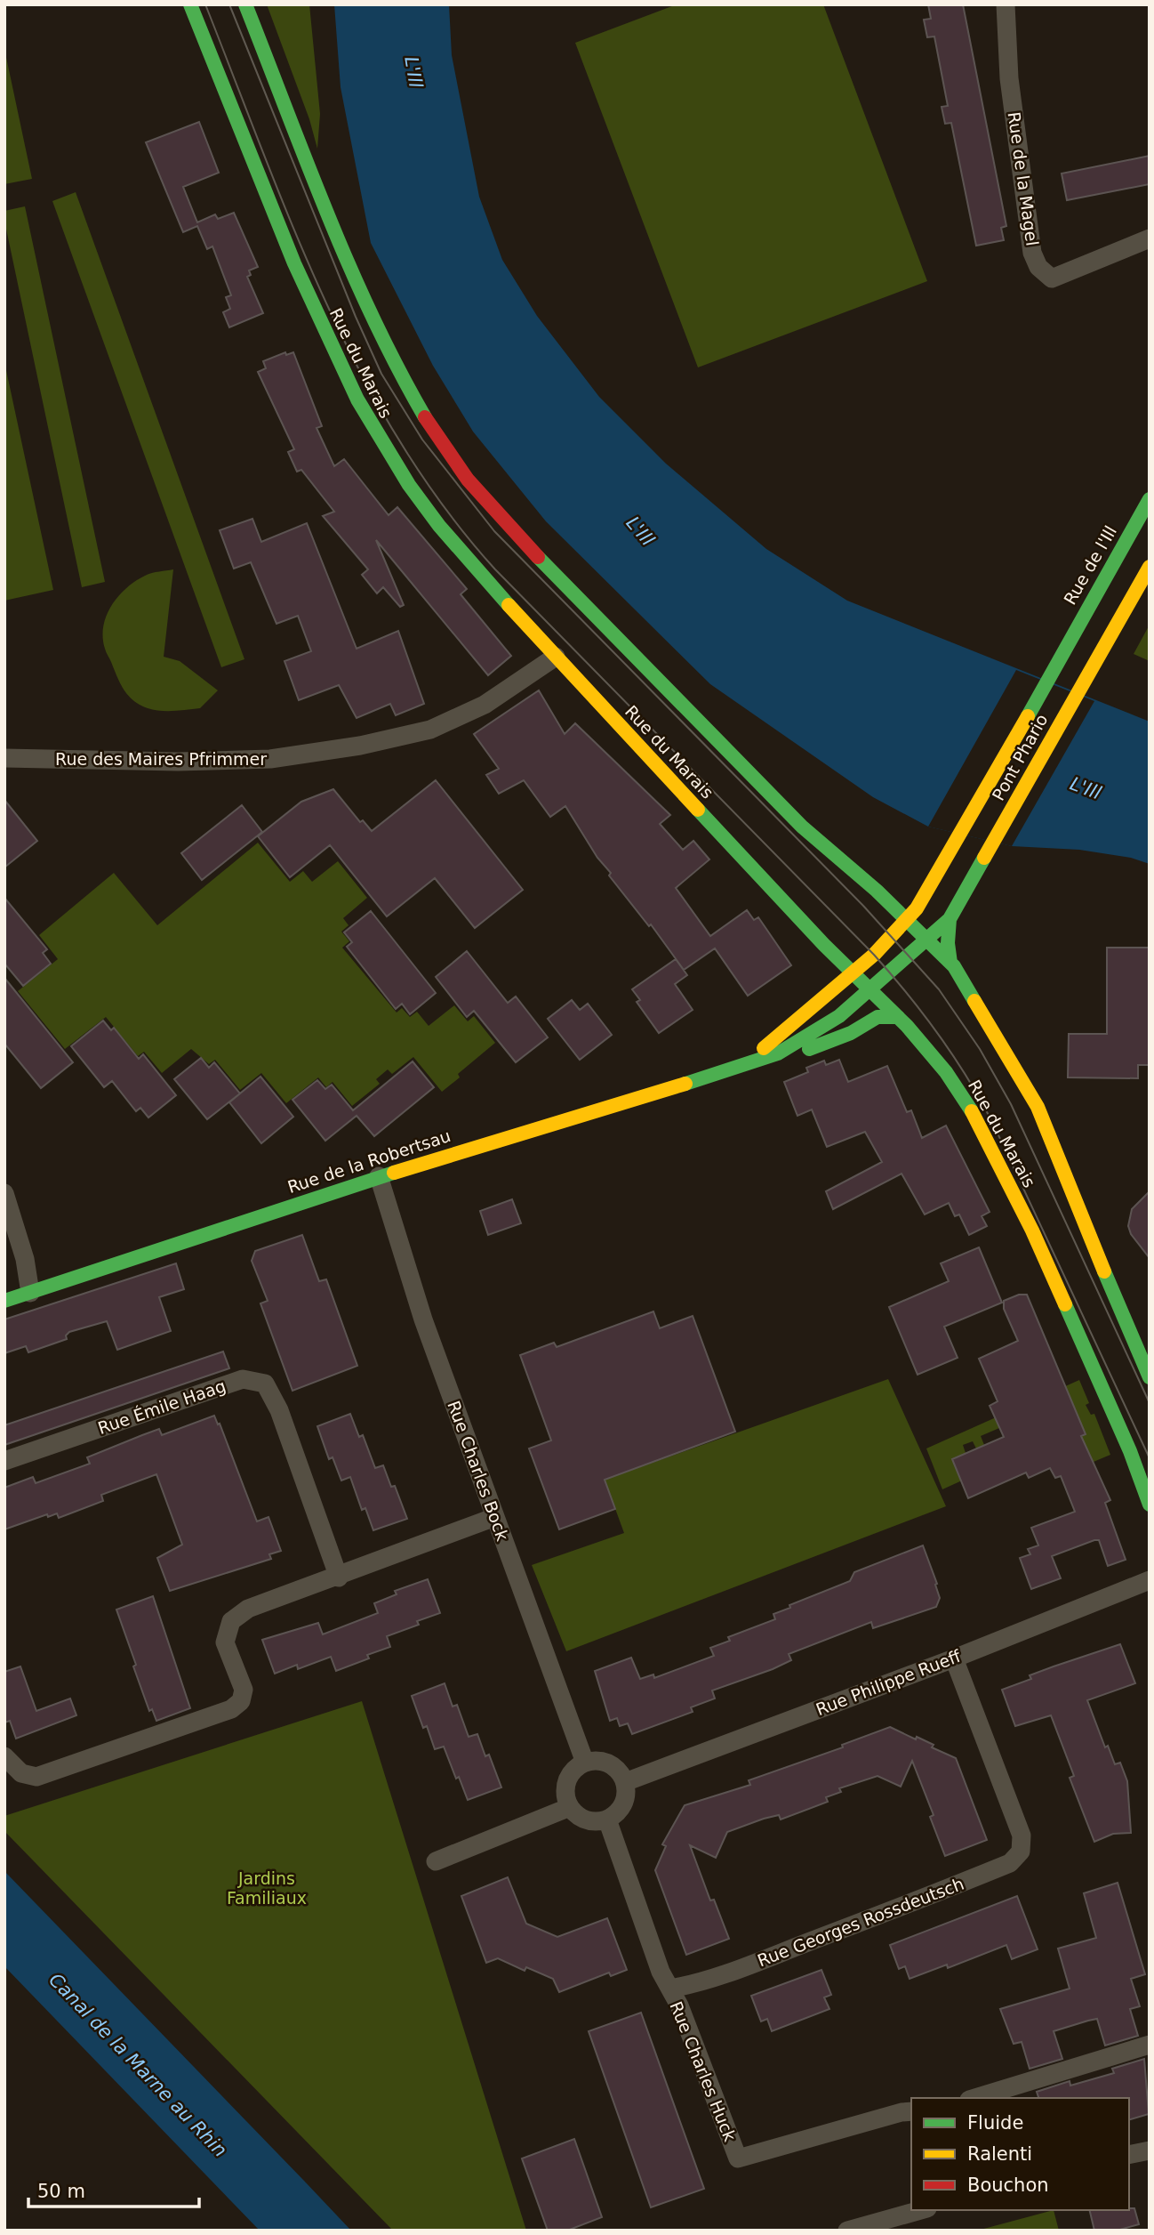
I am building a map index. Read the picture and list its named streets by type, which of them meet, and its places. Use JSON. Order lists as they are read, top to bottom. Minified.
{"streets":{"main road":["Rue du Marais","Rue de l'Ill","Pont Phario","Rue de la Robertsau"],"street":["Rue de la Magel","Rue des Maires Pfrimmer","Rue Émile Haag","Rue Charles Bock","Rue Philippe Rueff","Rue Georges Rossdeutsch","Rue Charles Huck"]},"crossings":[["Rue du Marais","Pont Phario"],["Rue du Marais","Rue des Maires Pfrimmer"],["Rue du Marais","Rue de la Robertsau"],["Rue de l'Ill","Pont Phario"],["Rue de la Robertsau","Rue Charles Bock"],["Rue Charles Bock","Rue Philippe Rueff"],["Rue Philippe Rueff","Rue Georges Rossdeutsch"],["Rue Georges Rossdeutsch","Rue Charles Huck"]],"water":["L'Ill","Canal de la Marne au Rhin"],"parks":["Jardins Familiaux"],"legend":["Fluide","Ralenti","Bouchon"],"scale_bar":"50 m"}
